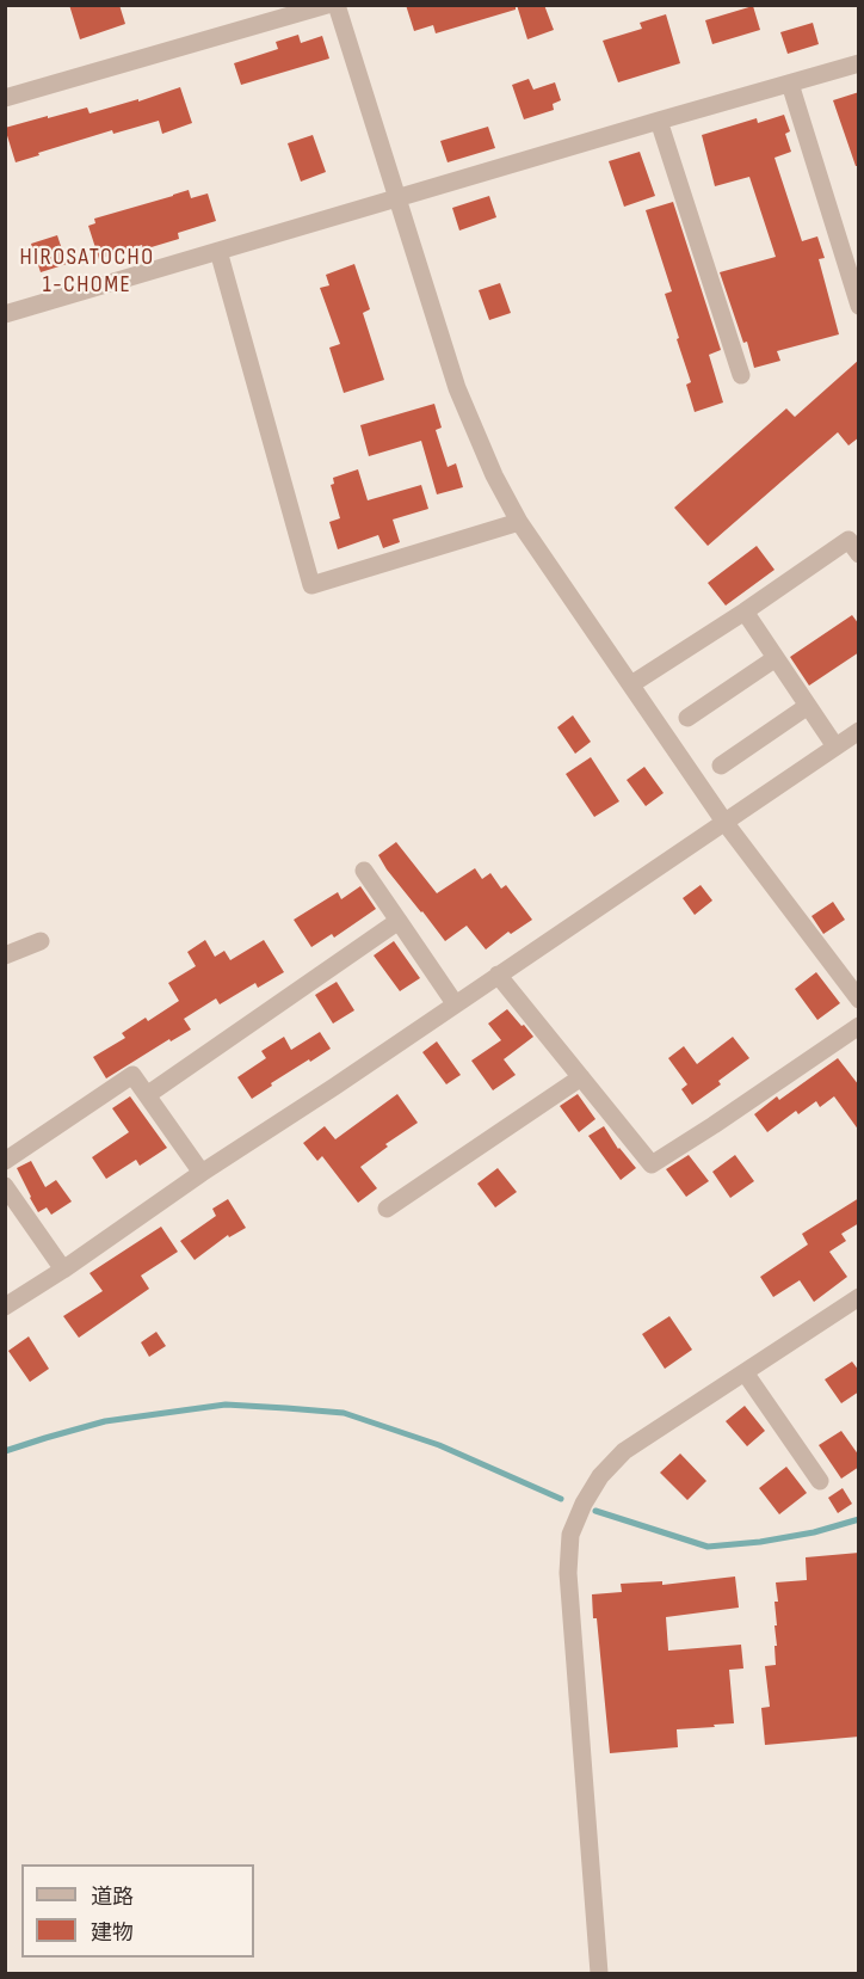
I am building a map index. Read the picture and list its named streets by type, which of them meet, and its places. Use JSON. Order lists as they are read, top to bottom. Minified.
{"districts":["HIROSATOCHO 1-CHOME"],"legend":["道路","建物"]}
